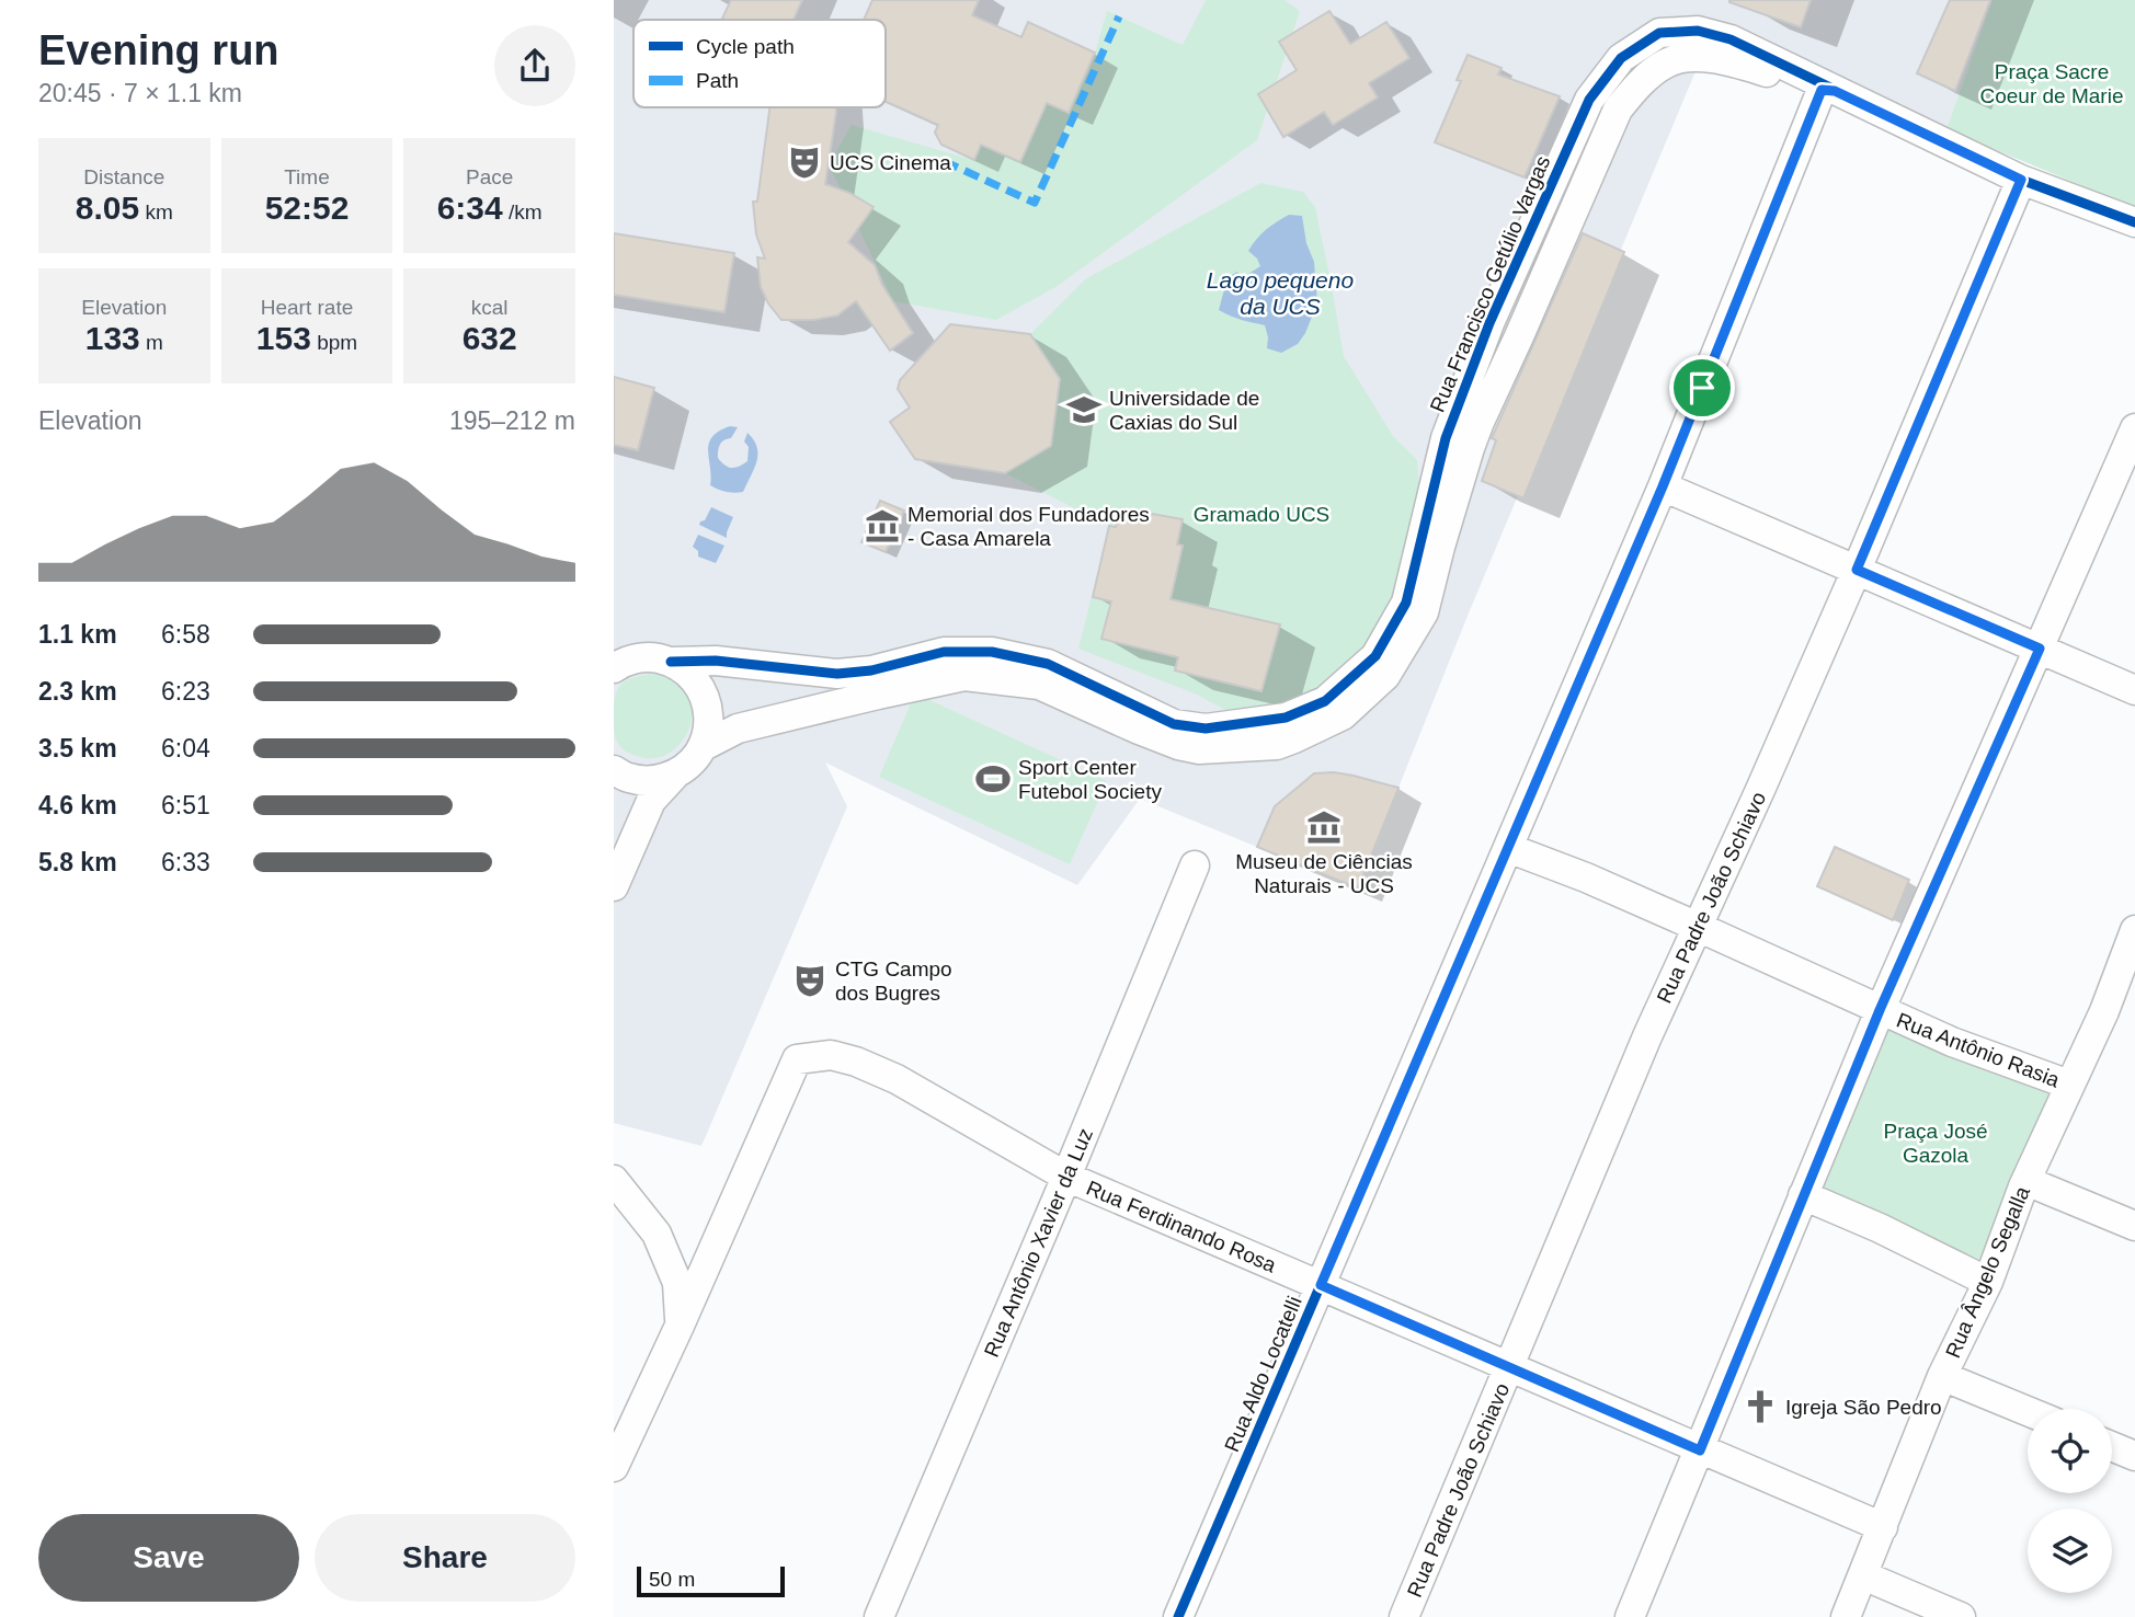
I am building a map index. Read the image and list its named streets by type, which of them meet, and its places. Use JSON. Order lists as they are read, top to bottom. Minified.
{"streets":{"street":["Rua Francisco Getúlio Vargas","Rua Padre João Schiavo","Rua Antônio Rasia","Rua Ferdinando Rosa","Rua Antônio Xavier da Luz","Rua Ângelo Segalla","Rua Aldo Locatelli"]},"crossings":[["Rua Francisco Getúlio Vargas","Rua Aldo Locatelli"],["Rua Padre João Schiavo","Rua Antônio Rasia"],["Rua Padre João Schiavo","Rua Ferdinando Rosa"],["Rua Antônio Rasia","Rua Ângelo Segalla"],["Rua Antônio Rasia","Rua Aldo Locatelli"],["Rua Ferdinando Rosa","Rua Antônio Xavier da Luz"],["Rua Ferdinando Rosa","Rua Ângelo Segalla"],["Rua Ferdinando Rosa","Rua Aldo Locatelli"]],"water":["Lago pequeno da UCS"],"parks":["Praça Sacre Coeur de Marie","Gramado UCS","Praça José Gazola"],"places":{"theatre":["UCS Cinema","CTG Campo dos Bugres"],"school or university":["Universidade de Caxias do Sul"],"museum":["Memorial dos Fundadores - Casa Amarela","Museu de Ciências Naturais - UCS"],"sports":["Sport Center Futebol Society"],"church":["Igreja São Pedro"]},"legend":["Cycle path","Path"],"scale_bar":"50 m","page":{"heading":["Evening run","20:45 · 7 × 1.1 km"],"stats":[["Distance","8.05 km"],["Time","52:52"],["Pace","6:34 /km"],["Elevation","133 m"],["Heart rate","153 bpm"],["kcal","632"]],"chart":["Elevation","195–212 m"],"list":[{"name":"1.1 km","note":"6:58"},{"name":"2.3 km","note":"6:23"},{"name":"3.5 km","note":"6:04"},{"name":"4.6 km","note":"6:51"},{"name":"5.8 km","note":"6:33"}],"buttons":["Save","Share"],"scale":"50 m"}}
